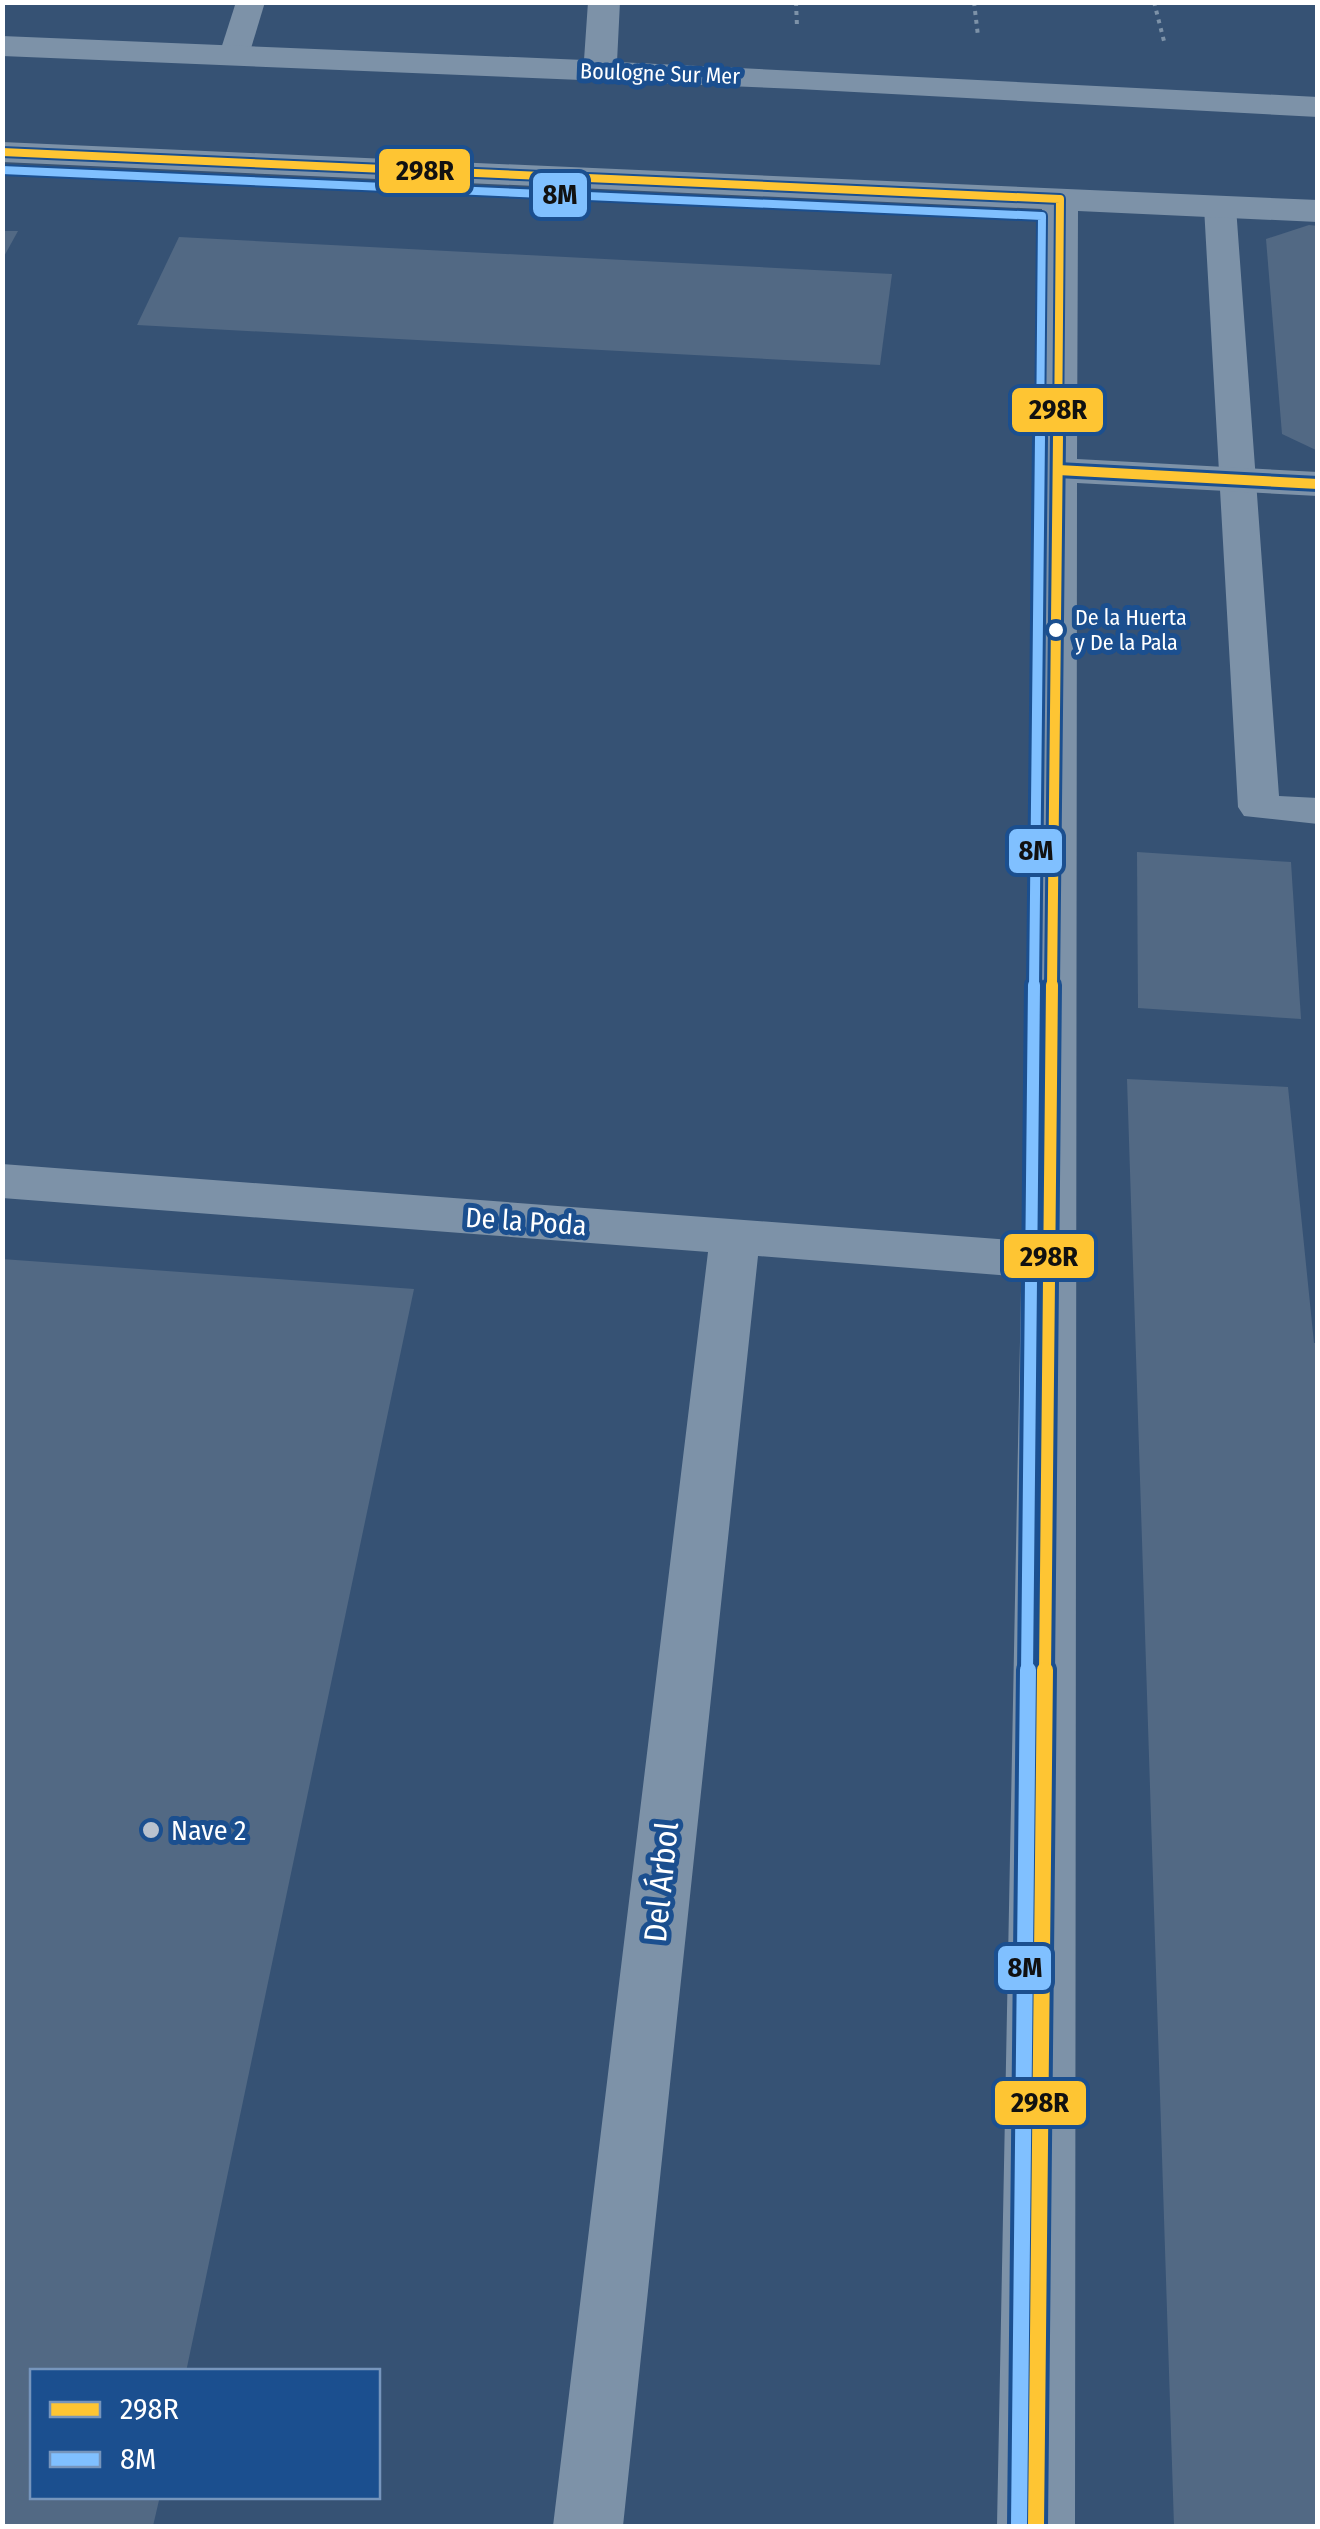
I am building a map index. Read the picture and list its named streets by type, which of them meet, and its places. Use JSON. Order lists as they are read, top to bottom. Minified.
{"streets":{"street":["Boulogne Sur Mer"],"lane":["De la Poda","Del Árbol"]},"crossings":[["De la Poda","Del Árbol"]],"places":["De la Huerta y De la Pala","Nave 2"],"lines":["transit line 298R","transit line 8M"],"legend":["298R","8M"]}
